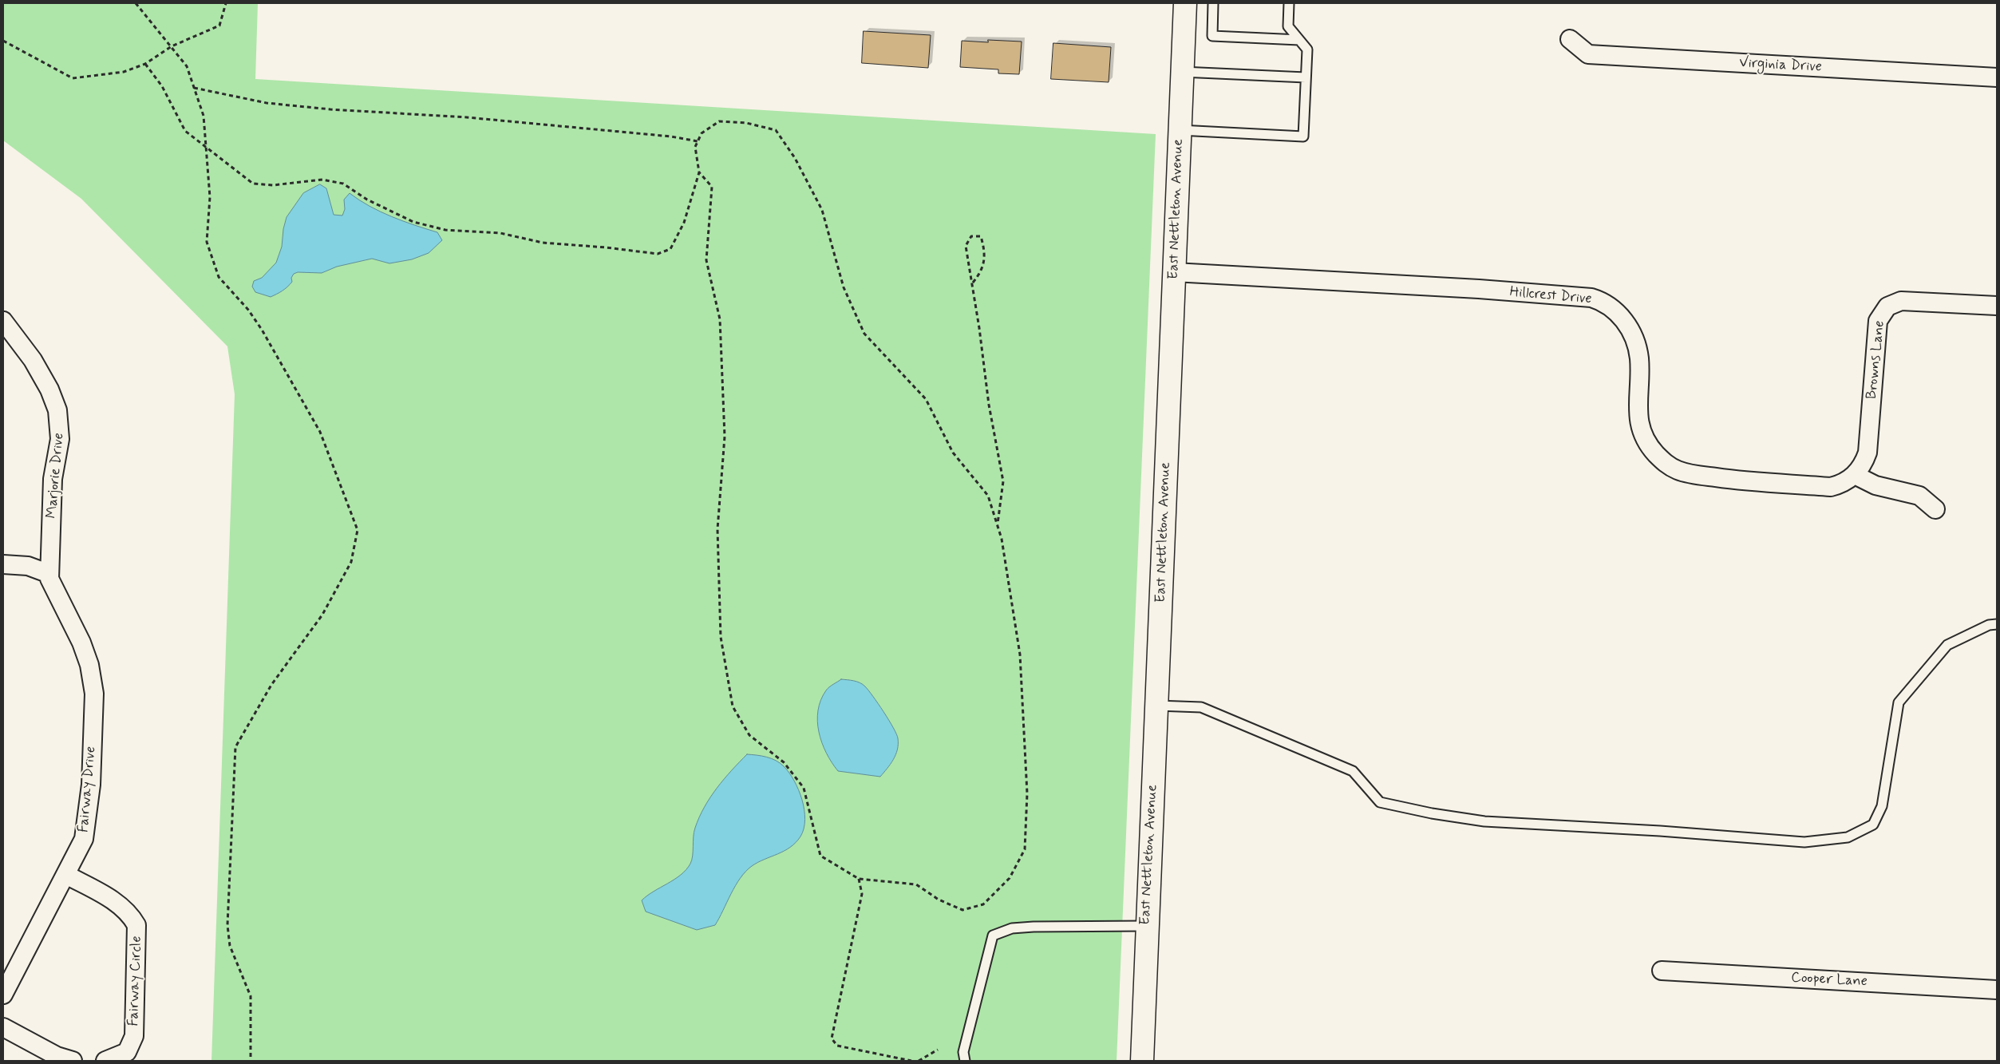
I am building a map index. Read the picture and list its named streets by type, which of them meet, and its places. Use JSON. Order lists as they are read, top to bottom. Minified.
{"streets":{"main road":["East Nettleton Avenue"],"street":["Virginia Drive","Hillcrest Drive","Browns Lane","Marjorie Drive","Fairway Drive","Cooper Lane","Fairway Circle"]},"crossings":[["East Nettleton Avenue","Hillcrest Drive"],["Hillcrest Drive","Browns Lane"],["Marjorie Drive","Fairway Drive"],["Fairway Drive","Fairway Circle"]]}
